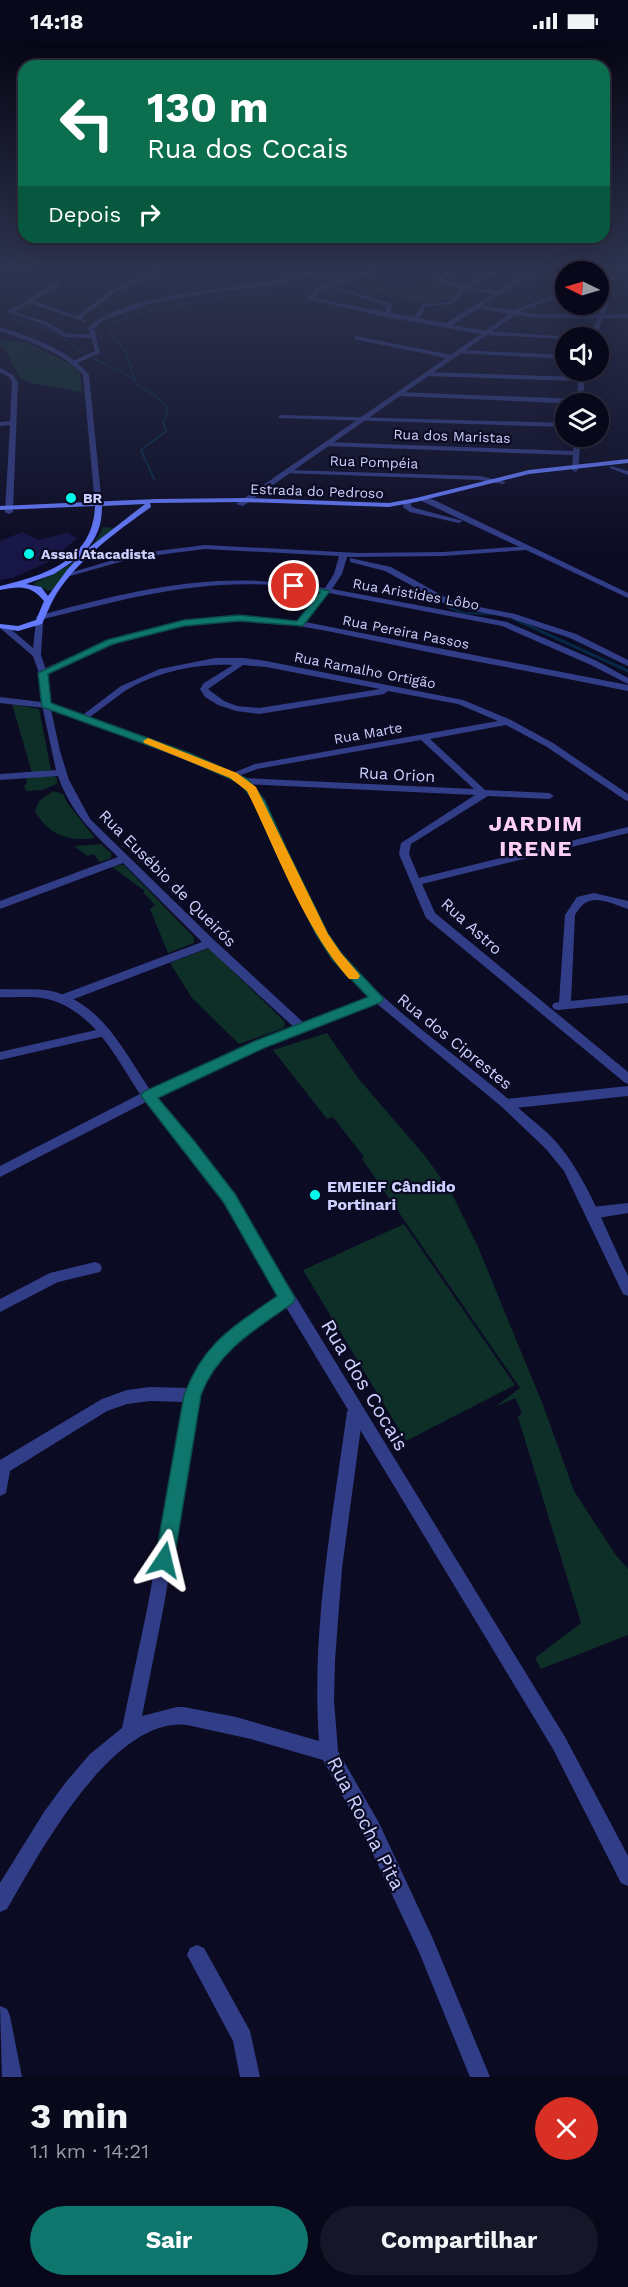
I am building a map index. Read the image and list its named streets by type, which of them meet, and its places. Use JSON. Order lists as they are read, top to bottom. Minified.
{"streets":{"main road":["Estrada do Pedroso","Rua Eusébio de Queirós"],"street":["Rua dos Maristas","Rua Pompéia","Rua Aristídes Lôbo","Rua Pereira Passos","Rua Ramalho Ortigão","Rua Marte","Rua Orion","Rua Astro","Rua dos Ciprestes","Rua dos Cocais","Rua Rocha Pita"]},"crossings":[["Rua Pompéia","Estrada do Pedroso"],["Estrada do Pedroso","Rua Eusébio de Queirós"],["Rua Aristídes Lôbo","Rua Eusébio de Queirós"],["Rua Pereira Passos","Rua Eusébio de Queirós"],["Rua Ramalho Ortigão","Rua Marte"],["Rua Ramalho Ortigão","Rua dos Ciprestes"],["Rua Marte","Rua dos Ciprestes"],["Rua Orion","Rua Astro"],["Rua Orion","Rua dos Ciprestes"],["Rua Eusébio de Queirós","Rua dos Ciprestes"],["Rua dos Cocais","Rua Rocha Pita"]],"districts":["JARDIM IRENE"],"places":["BR","Assaí Atacadista","EMEIEF Cândido Portinari"],"north":"left","page":{"status":"14:18","turn":["130 m","Rua dos Cocais"],"then":"Depois","heading":["3 min","1.1 km · 14:21"],"buttons":["Sair","Compartilhar"]}}
